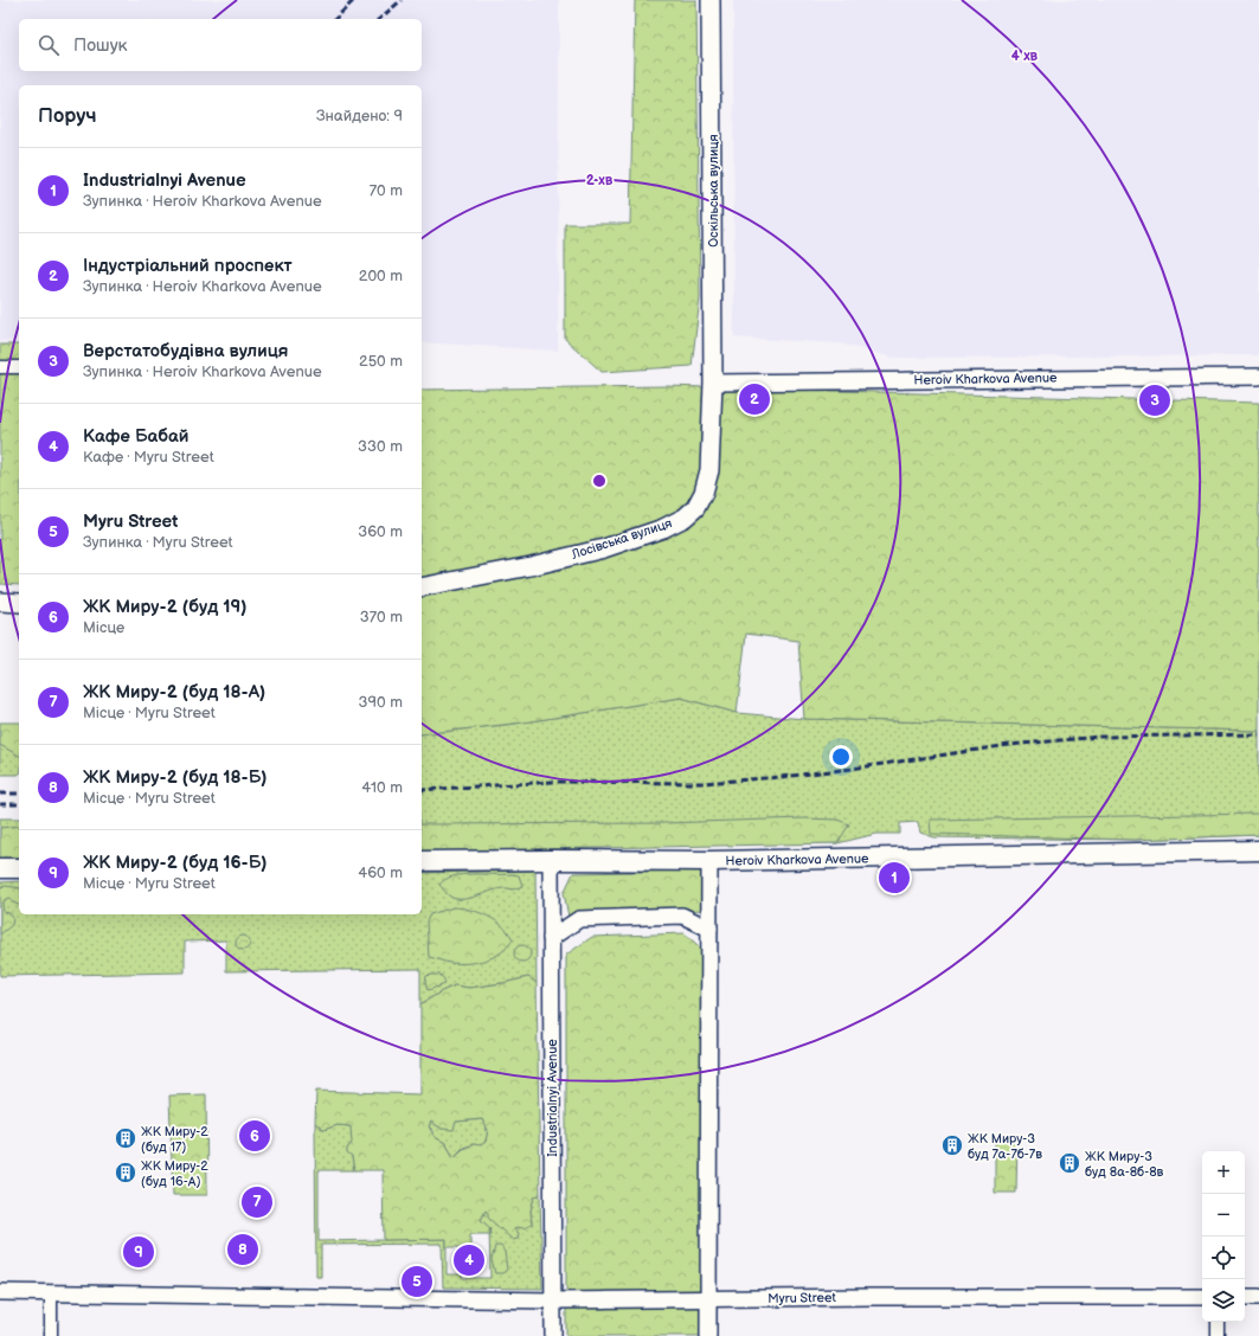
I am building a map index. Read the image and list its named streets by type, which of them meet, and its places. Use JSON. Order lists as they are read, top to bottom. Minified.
{"streets":{"main road":["Оскільська вулиця","Heroiv Kharkova Avenue","Лосівська вулиця"],"street":["Industrialnyi Avenue","Myru Street"]},"crossings":[["Оскільська вулиця","Heroiv Kharkova Avenue"],["Оскільська вулиця","Лосівська вулиця"],["Heroiv Kharkova Avenue","Лосівська вулиця"],["Heroiv Kharkova Avenue","Industrialnyi Avenue"],["Industrialnyi Avenue","Myru Street"]],"places":{"building":["ЖК Миру-2 (буд 17)","ЖК Миру-3 буд 7а-7б-7в","ЖК Миру-3 буд 8а-8б-8в","ЖК Миру-2 (буд 16-А)"]},"page":{"search":"Пошук","heading":["Поруч","Знайдено: 9"],"list":[{"mark":"1","name":"Industrialnyi Avenue","note":"Зупинка · Heroiv Kharkova Avenue","value":"70 m"},{"mark":"2","name":"Індустріальний проспект","note":"Зупинка · Heroiv Kharkova Avenue","value":"200 m"},{"mark":"3","name":"Верстатобудівна вулиця","note":"Зупинка · Heroiv Kharkova Avenue","value":"250 m"},{"mark":"4","name":"Кафе Бабай","note":"Кафе · Myru Street","value":"330 m"},{"mark":"5","name":"Myru Street","note":"Зупинка · Myru Street","value":"360 m"},{"mark":"6","name":"ЖК Миру-2 (буд 19)","note":"Місце","value":"370 m"},{"mark":"7","name":"ЖК Миру-2 (буд 18-А)","note":"Місце · Myru Street","value":"390 m"},{"mark":"8","name":"ЖК Миру-2 (буд 18-Б)","note":"Місце · Myru Street","value":"410 m"},{"mark":"9","name":"ЖК Миру-2 (буд 16-Б)","note":"Місце · Myru Street","value":"460 m"}],"pins":["2","3","1","6","7","8","9","4","5"],"map_buttons":["+","−"]},"rings":["4 хв","2 хв"]}
